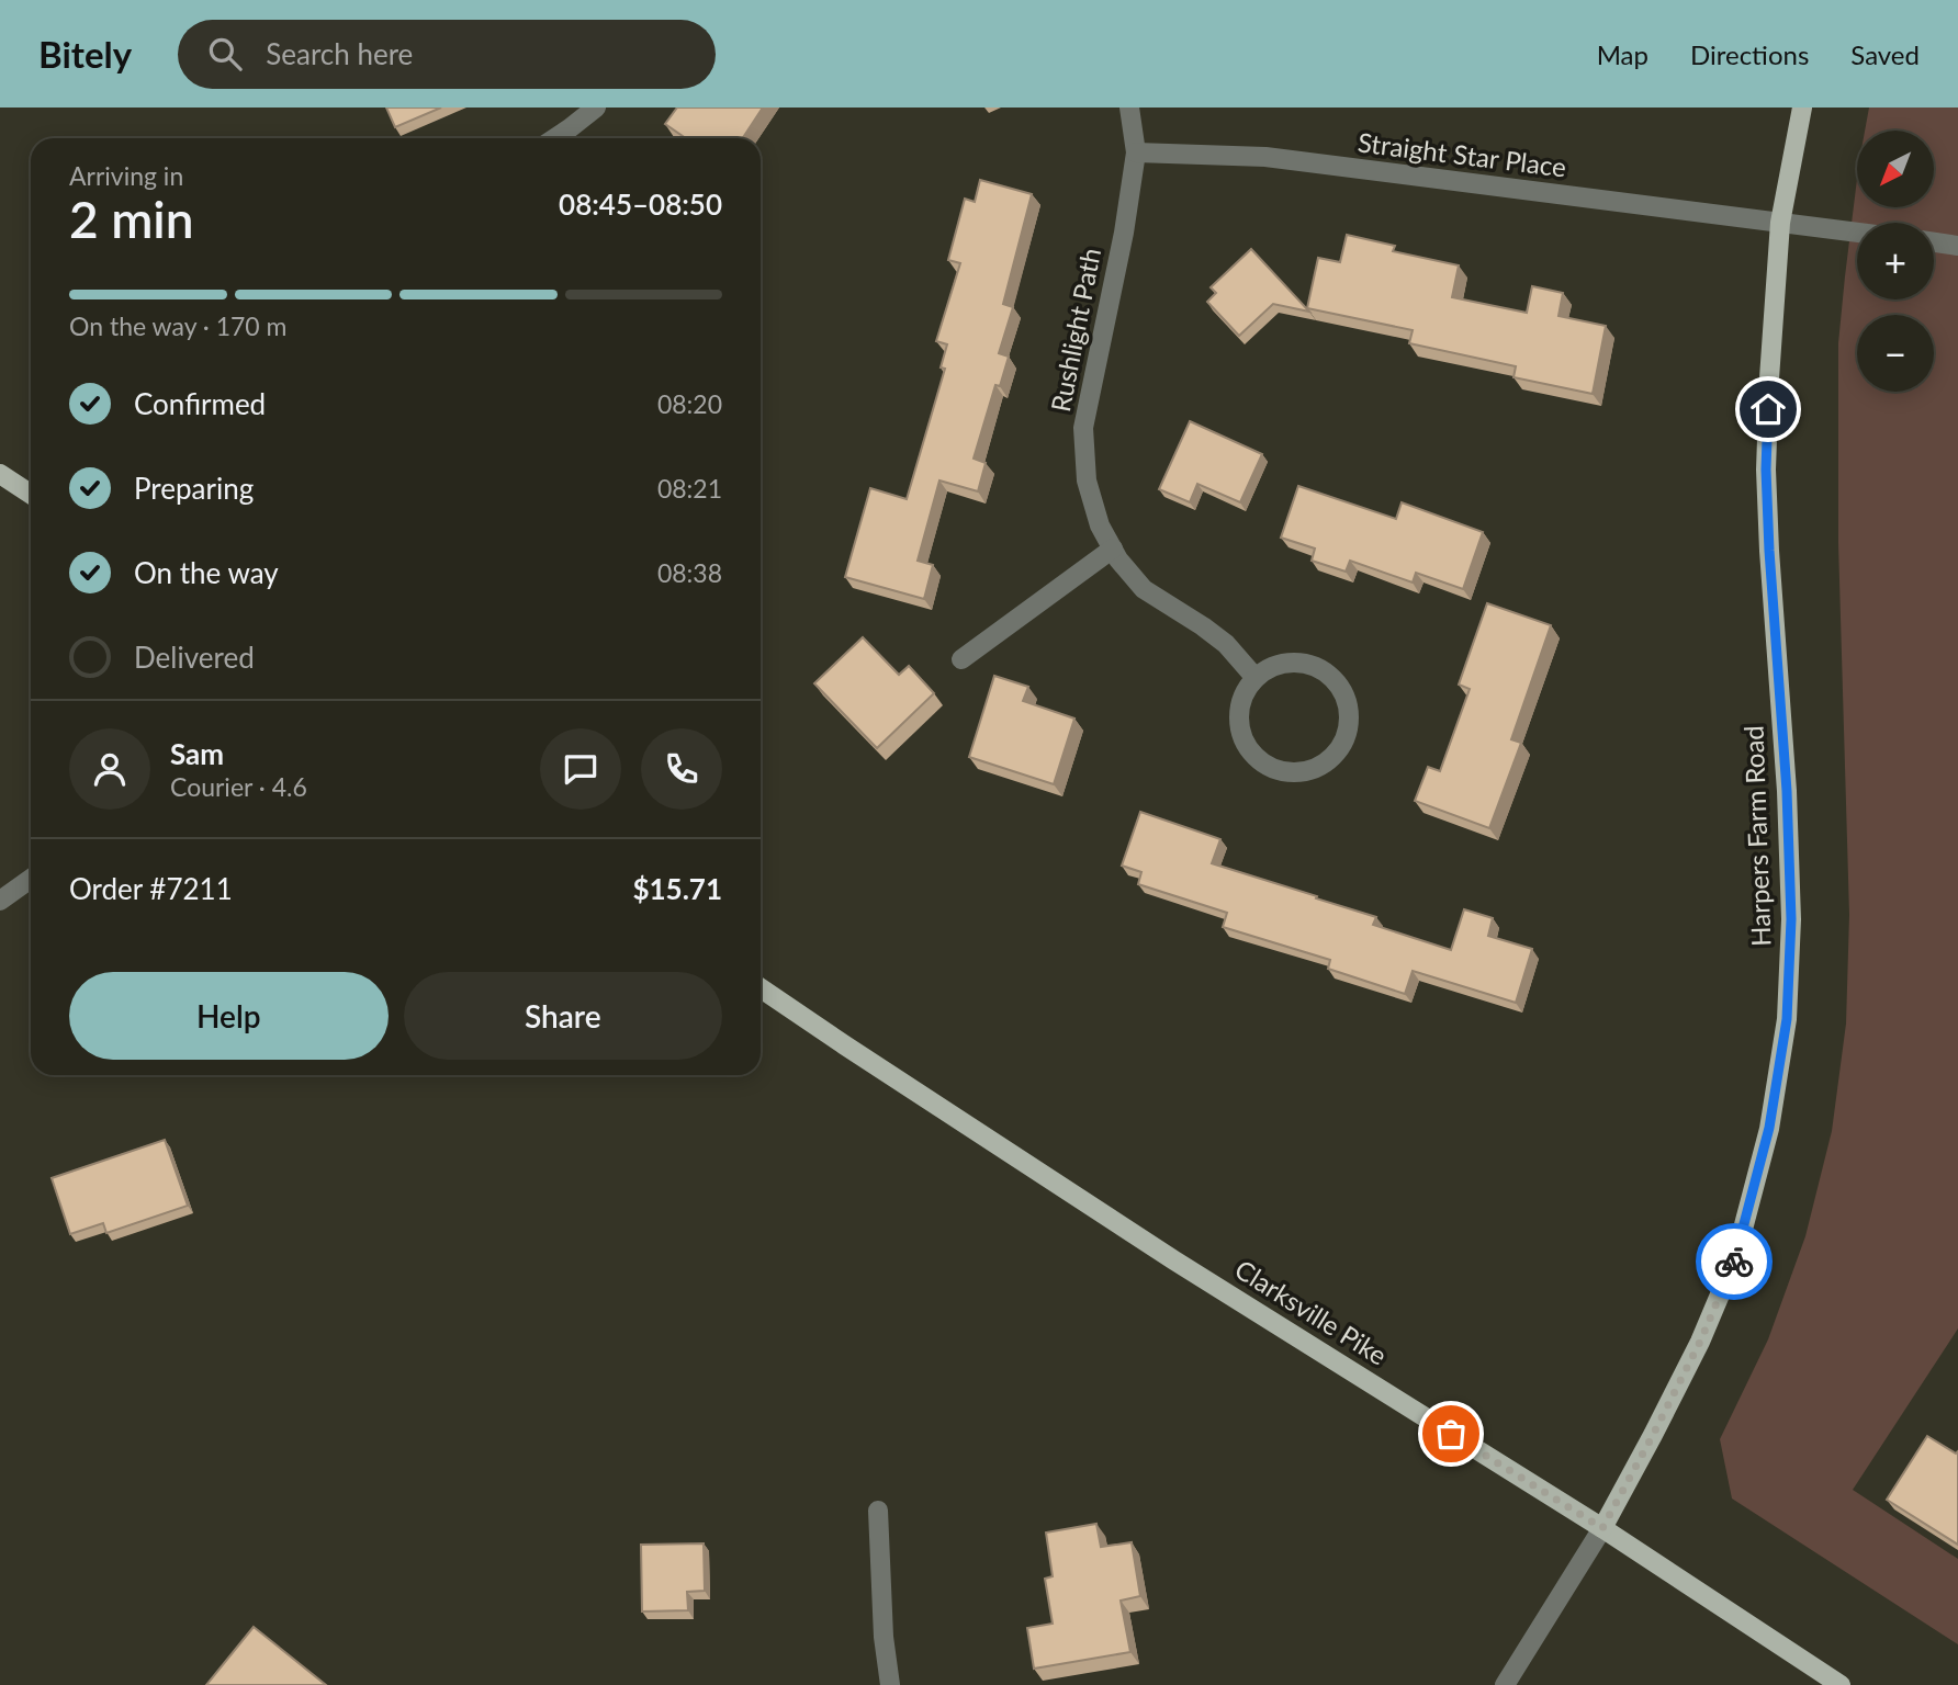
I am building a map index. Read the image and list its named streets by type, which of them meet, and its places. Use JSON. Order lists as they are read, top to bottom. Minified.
{"streets":{"main road":["Harpers Farm Road","Clarksville Pike"],"street":["Straight Star Place","Rushlight Path"]},"crossings":[["Straight Star Place","Rushlight Path"],["Straight Star Place","Harpers Farm Road"],["Harpers Farm Road","Clarksville Pike"]],"north":"bottom left","page":{"header":"Bitely","search":"Search here","nav":["Map","Directions","Saved"],"map_buttons":["+","−"],"heading":["2 min","Arriving in","08:45–08:50"],"panel":["Sam","Courier · 4.6","Order #7211","$15.71"],"bar":"On the way · 170 m","list":[["Confirmed","08:20"],["Preparing","08:21"],["On the way","08:38"],"Delivered"],"buttons":["Help","Share"]}}
